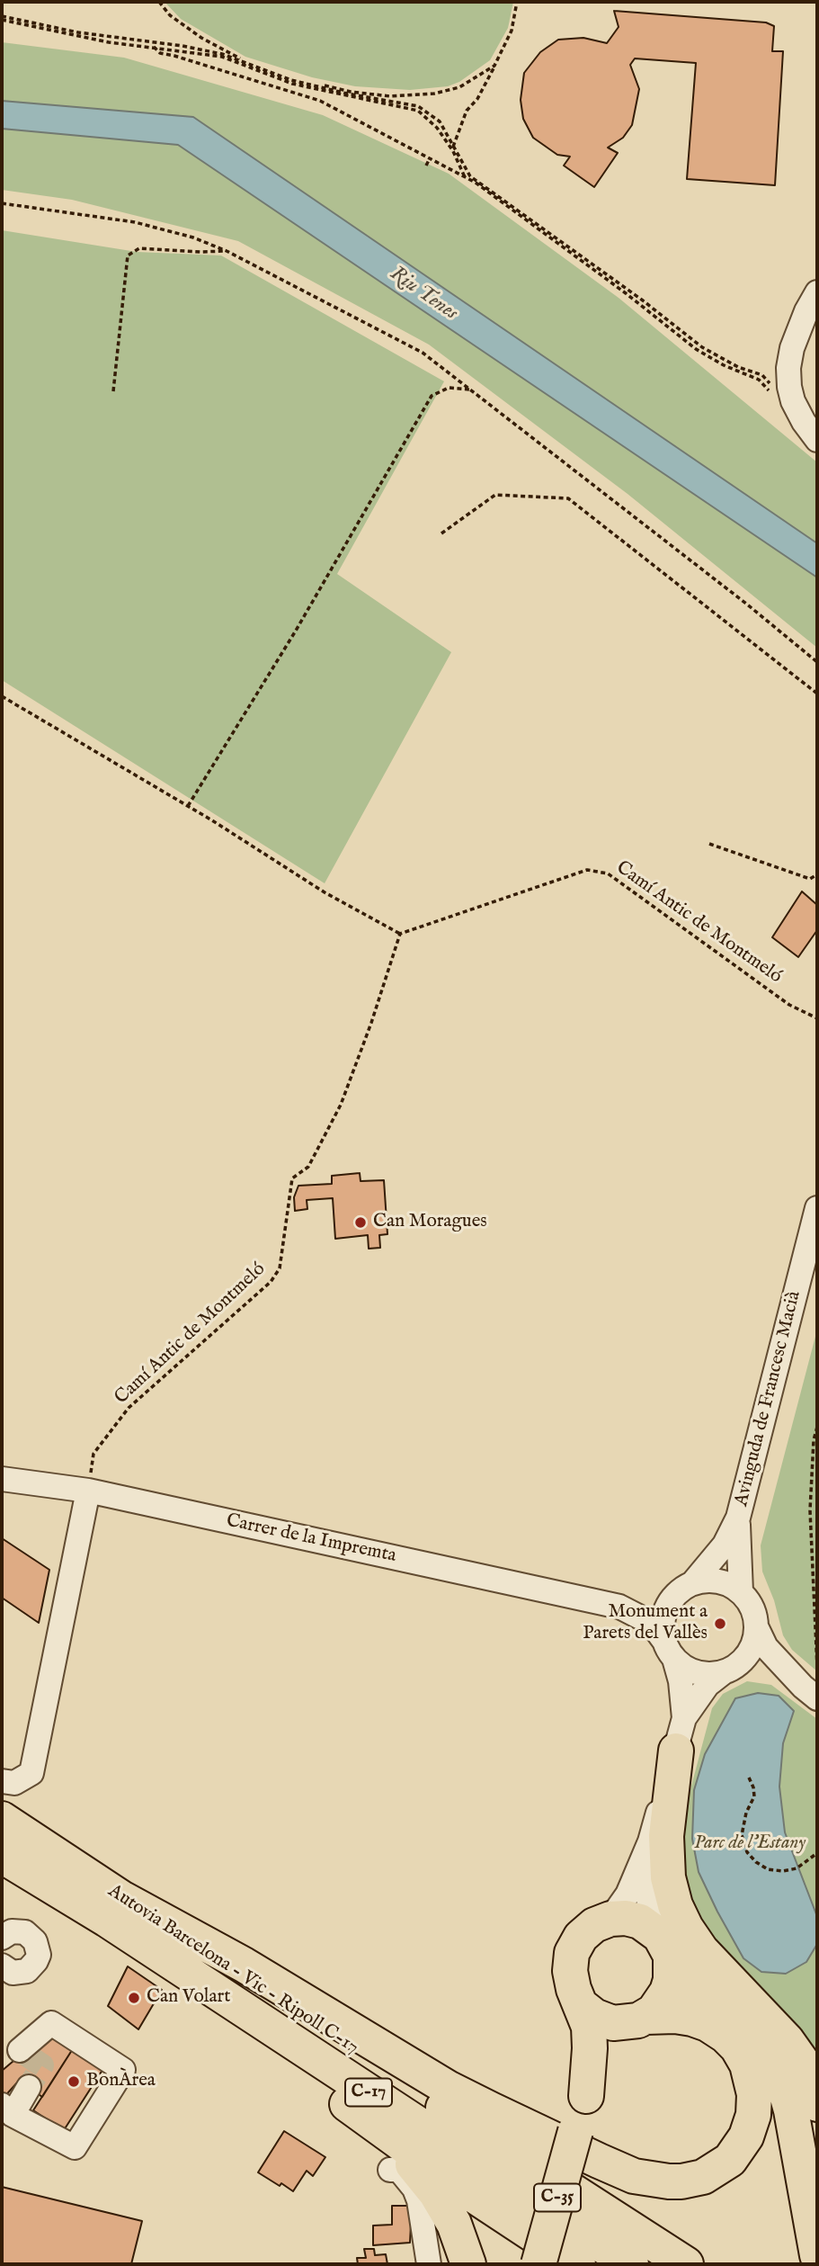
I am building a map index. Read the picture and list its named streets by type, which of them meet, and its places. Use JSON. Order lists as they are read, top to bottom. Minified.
{"streets":{"highway":["Autovia Barcelona - Vic - Ripoll C-17","C-17","C-35"],"street":["Avinguda de Francesc Macià","Carrer de la Impremta"],"path":["Camí Antic de Montmeló"]},"crossings":[["Camí Antic de Montmeló","Carrer de la Impremta"]],"water":["Riu Tenes"],"parks":["Parc de l'Estany"],"places":["Can Moragues","Monument a Parets del Vallès","Can Volart","BonÀrea"]}
